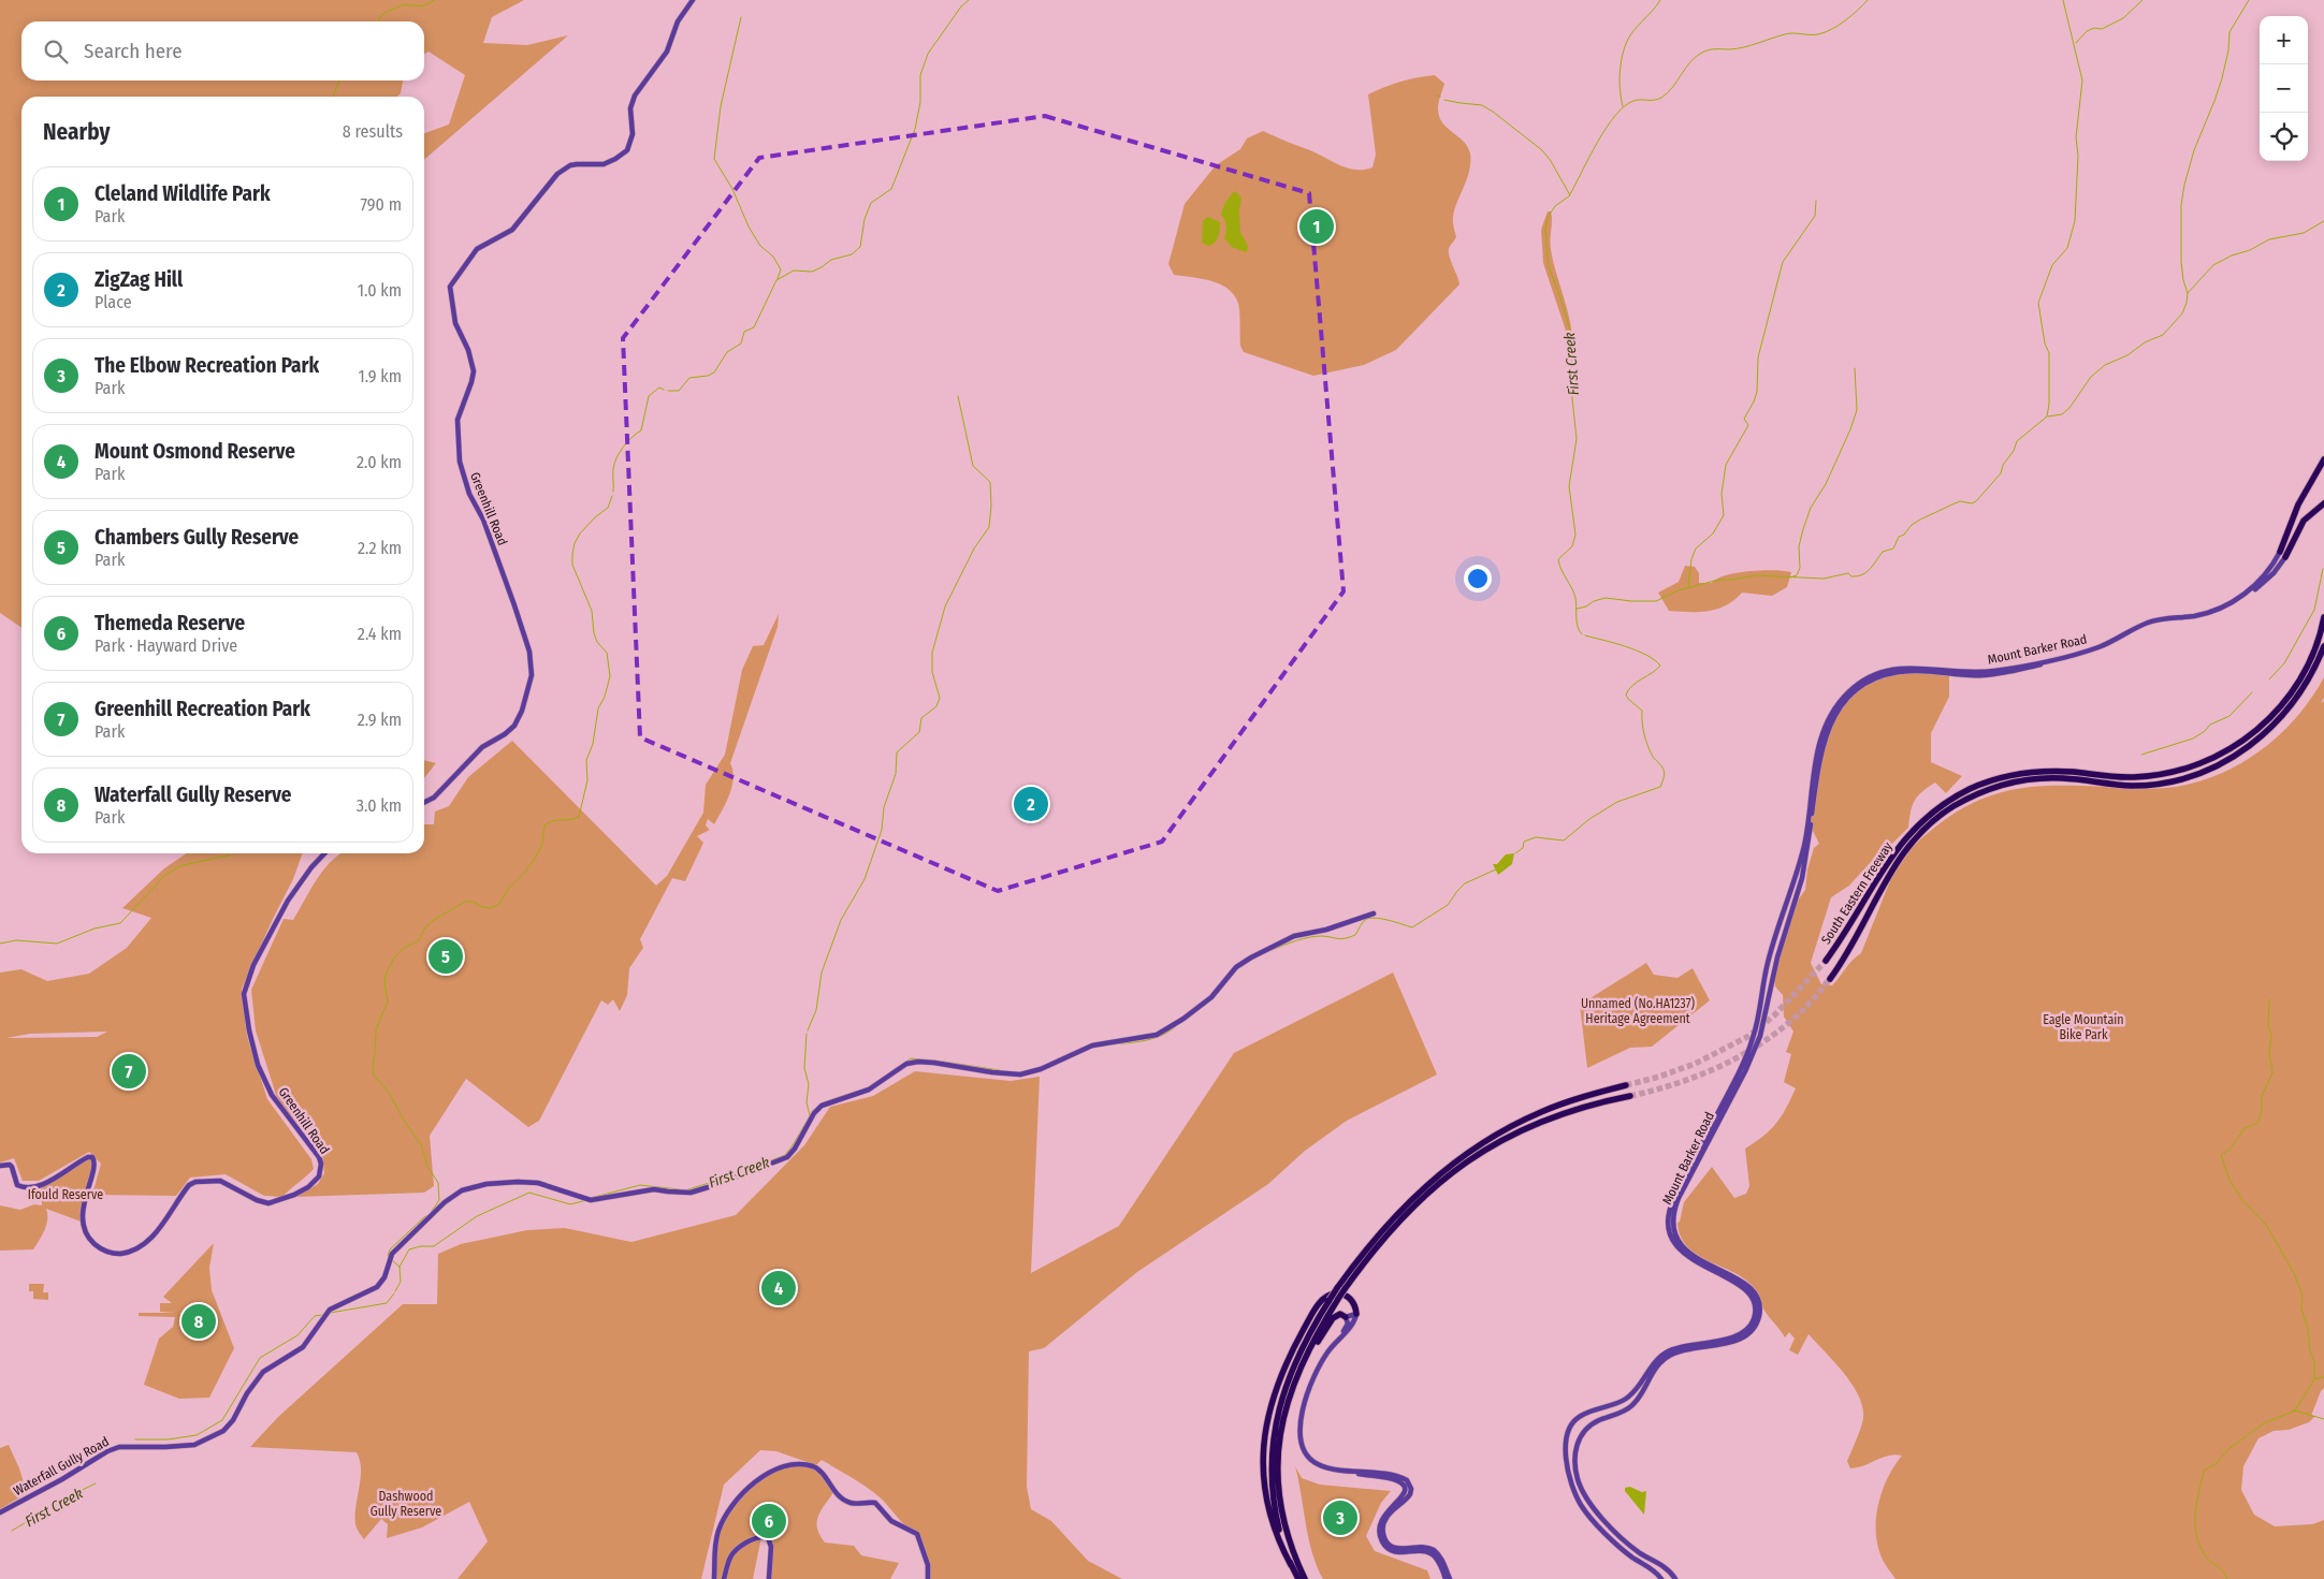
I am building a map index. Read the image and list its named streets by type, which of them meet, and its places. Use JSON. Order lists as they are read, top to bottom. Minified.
{"streets":{"highway":["South Eastern Freeway"],"main road":["Greenhill Road","Mount Barker Road","Waterfall Gully Road"]},"water":["First Creek"],"parks":["Unnamed (No.HA1237) Heritage Agreement","Eagle Mountain Bike Park","Ifould Reserve","Dashwood Gully Reserve"],"page":{"map_buttons":["+","−"],"search":"Search here","heading":["Nearby","8 results"],"list":[{"mark":"1","name":"Cleland Wildlife Park","note":"Park","value":"790 m"},{"mark":"2","name":"ZigZag Hill","note":"Place","value":"1.0 km"},{"mark":"3","name":"The Elbow Recreation Park","note":"Park","value":"1.9 km"},{"mark":"4","name":"Mount Osmond Reserve","note":"Park","value":"2.0 km"},{"mark":"5","name":"Chambers Gully Reserve","note":"Park","value":"2.2 km"},{"mark":"6","name":"Themeda Reserve","note":"Park · Hayward Drive","value":"2.4 km"},{"mark":"7","name":"Greenhill Recreation Park","note":"Park","value":"2.9 km"},{"mark":"8","name":"Waterfall Gully Reserve","note":"Park","value":"3.0 km"}],"pins":["1","2","5","7","4","8","3","6"]}}
